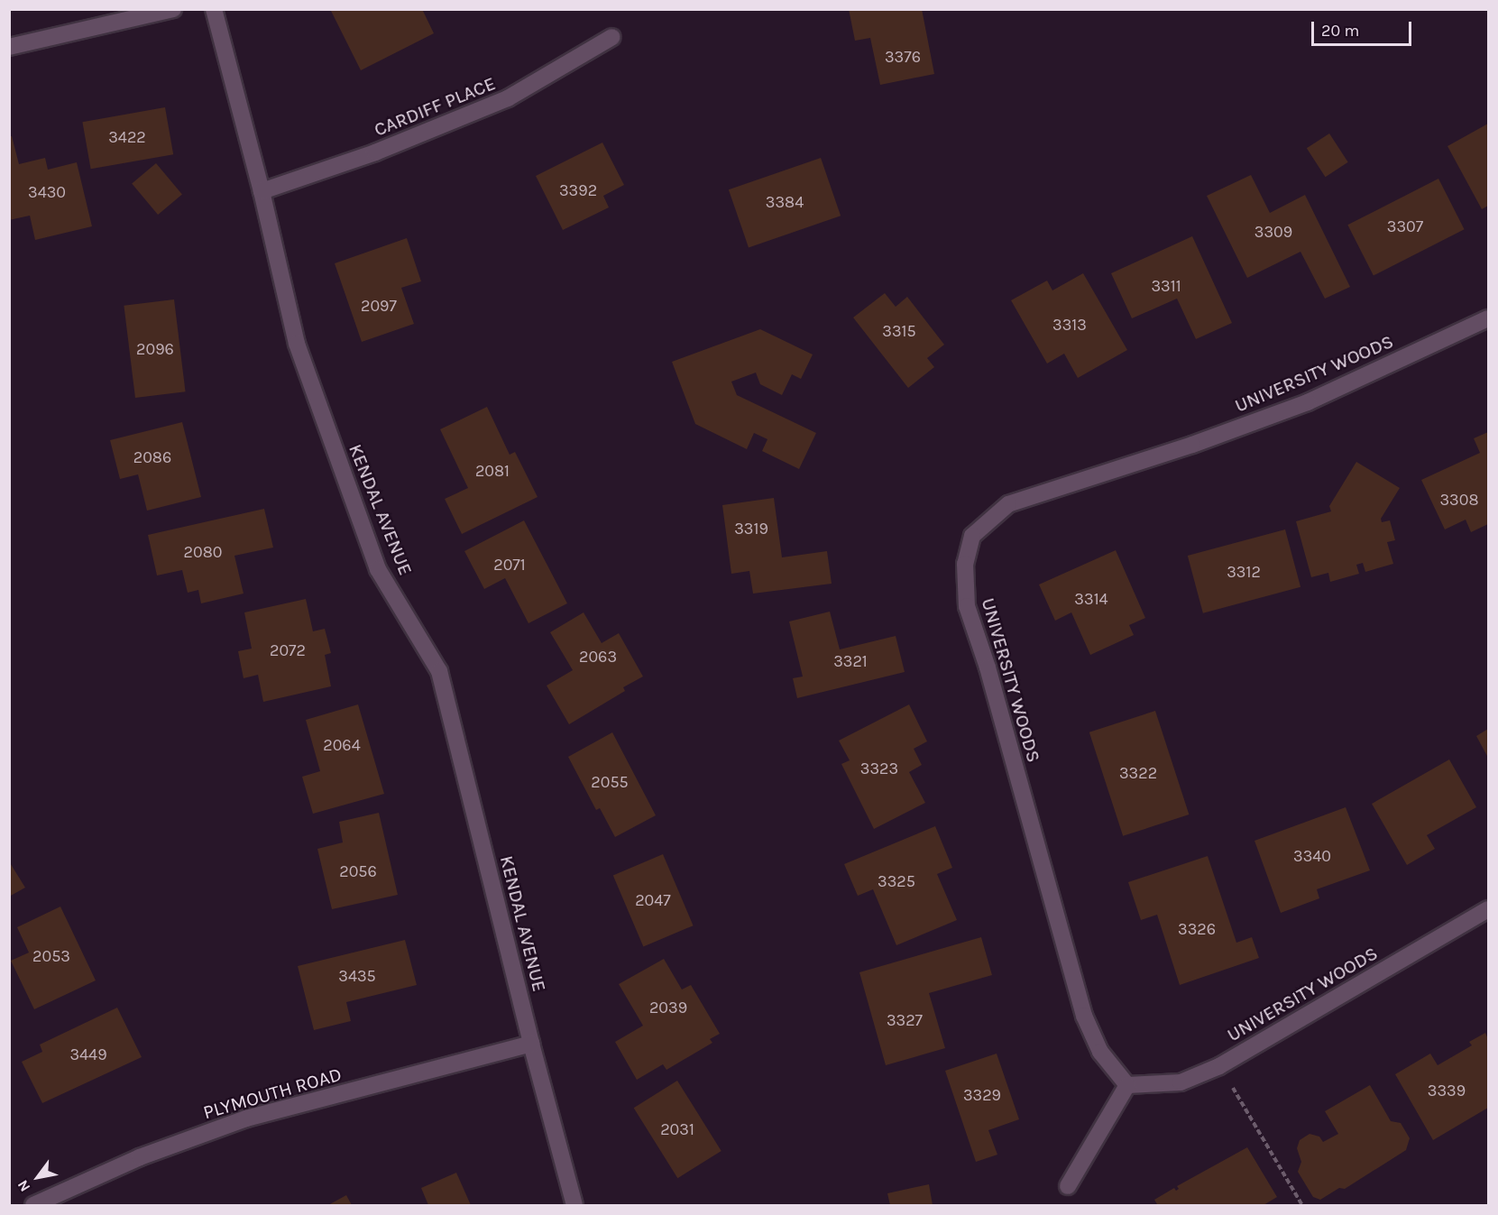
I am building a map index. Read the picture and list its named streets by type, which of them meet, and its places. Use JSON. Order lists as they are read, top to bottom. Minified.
{"streets":{"street":["CARDIFF PLACE","UNIVERSITY WOODS","KENDAL AVENUE","PLYMOUTH ROAD"]},"crossings":[["CARDIFF PLACE","KENDAL AVENUE"],["KENDAL AVENUE","PLYMOUTH ROAD"]],"house_numbers":["3376","3422","3392","3430","3384","3307","3309","3311","2097","3313","3315","2096","2086","2081","3308","3319","2080","2071","3312","3314","2072","2063","3321","2064","3323","3322","2055","3340","2056","3325","2047","3326","2053","3435","2039","3327","3449","3339","3329","2031"],"scale_bar":"20 m","north":"bottom left"}
